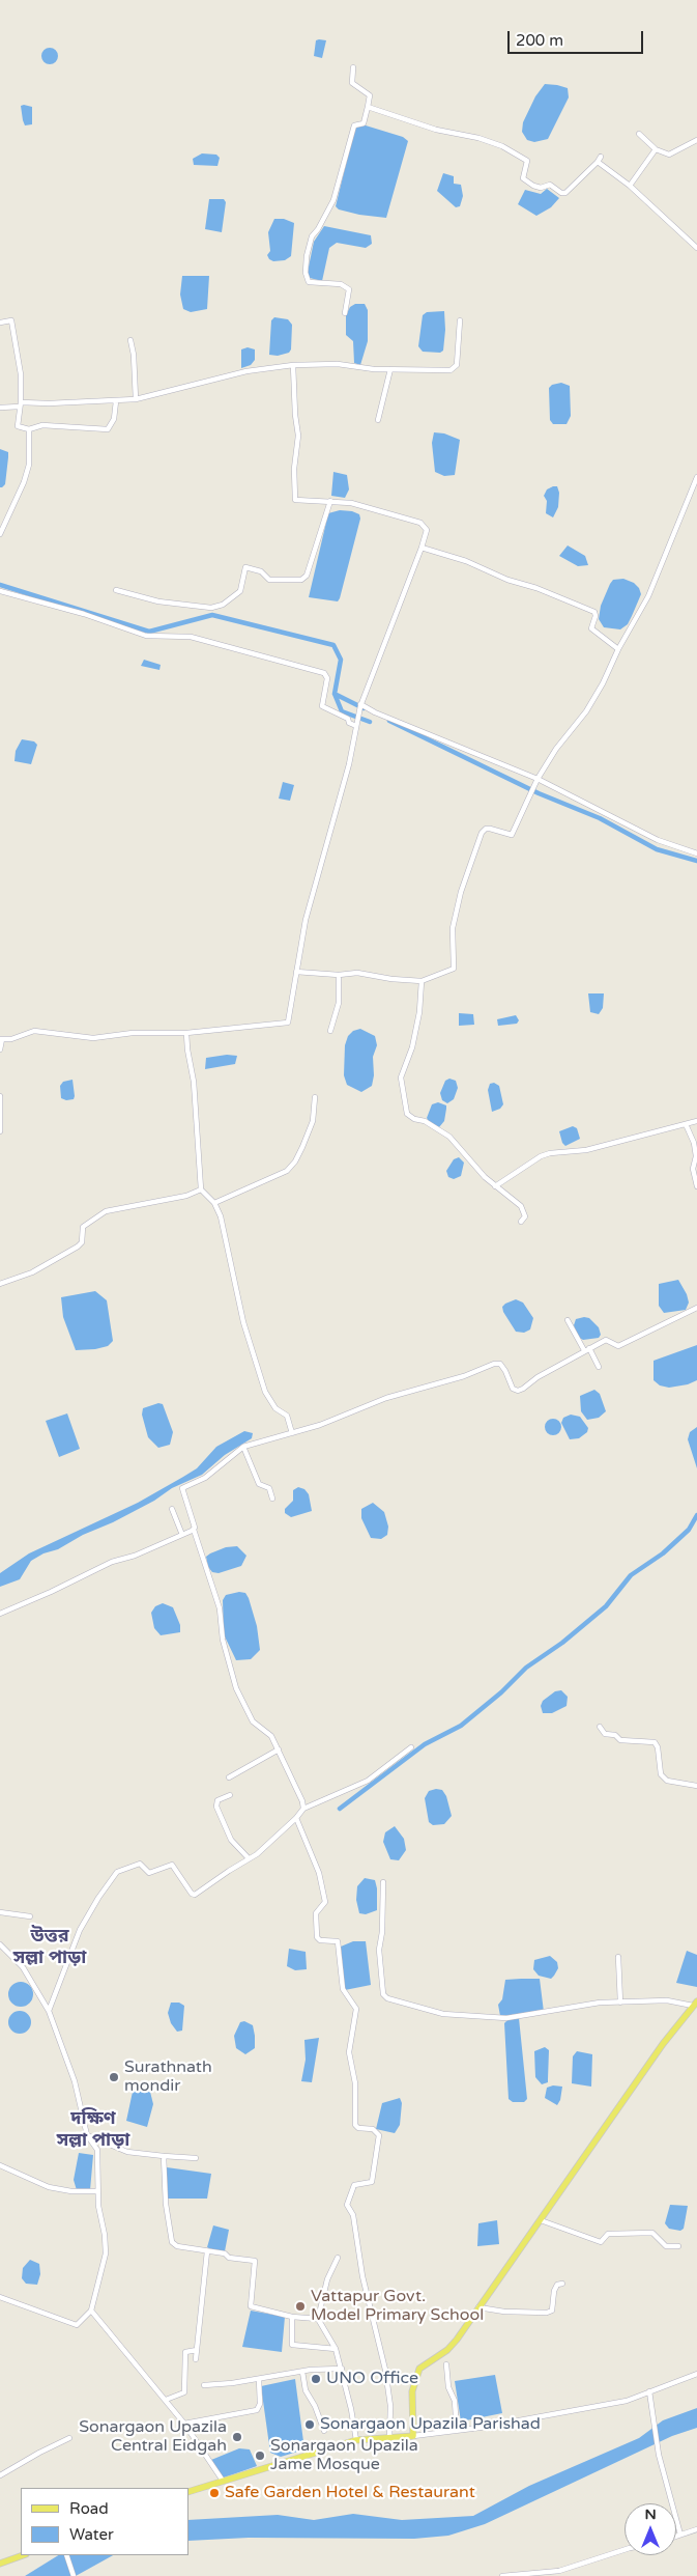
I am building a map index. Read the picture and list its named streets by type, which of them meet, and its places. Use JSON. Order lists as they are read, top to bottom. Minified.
{"districts":["উত্তর সল্লা পাড়া","দক্ষিণ সল্লা পাড়া"],"places":["Surathnath mondir","Vattapur Govt. Model Primary School","UNO Office","Sonargaon Upazila Parishad","Sonargaon Upazila Central Eidgah","Sonargaon Upazila Jame Mosque","Safe Garden Hotel & Restaurant"],"legend":["Road","Water"],"scale_bar":"200 m","north":"top"}
